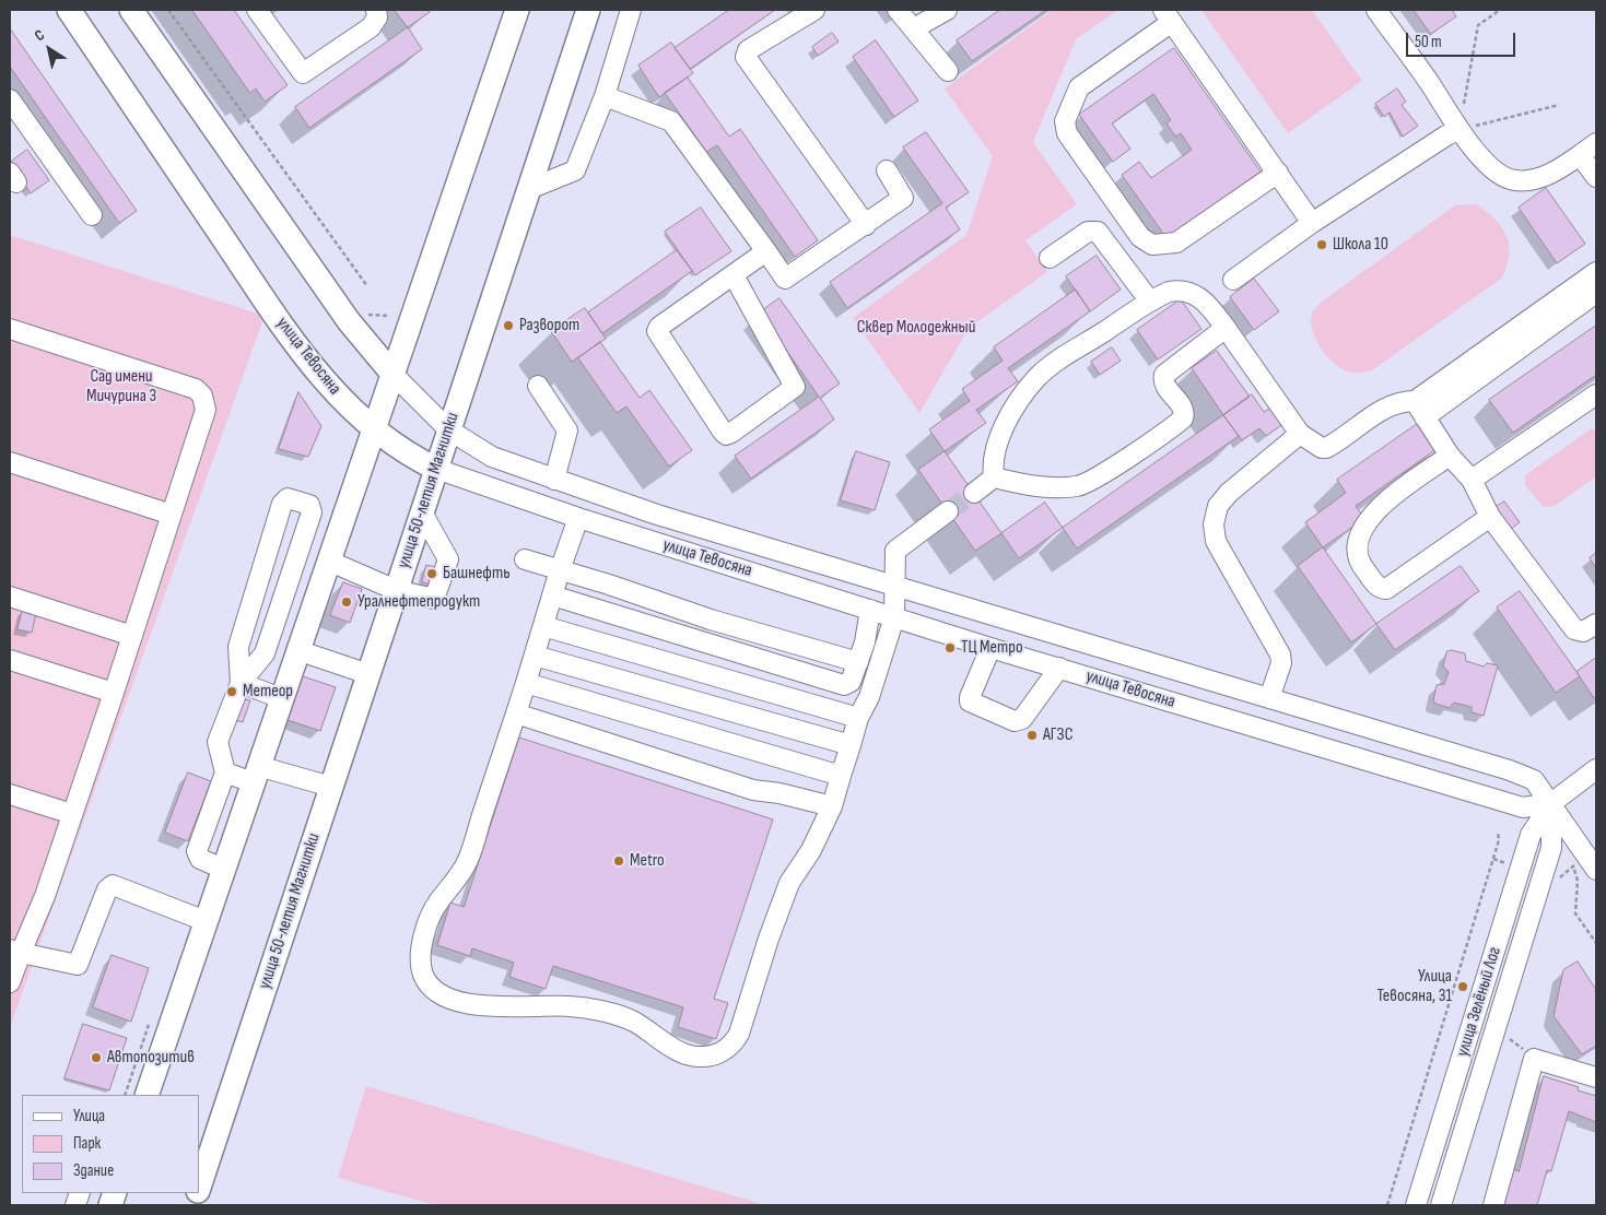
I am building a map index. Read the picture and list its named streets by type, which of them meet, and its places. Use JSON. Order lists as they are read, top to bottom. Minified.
{"streets":{"main road":["улица Тевосяна","улица 50-летия Магнитки"],"street":["улица Зелёный Лог"]},"crossings":[["улица Тевосяна","улица 50-летия Магнитки"],["улица Тевосяна","улица Зелёный Лог"]],"parks":["Сквер Молодежный","Сад имени Мичурина 3"],"places":["Школа 10","Разворот","Башнефть","Уралнефтепродукт","ТЦ Метро","Метеор","АГЗС","Metro","Улица Тевосяна, 31","Автопозитив"],"legend":["Улица","Парк","Здание"],"scale_bar":"50 m","north":"top left"}
